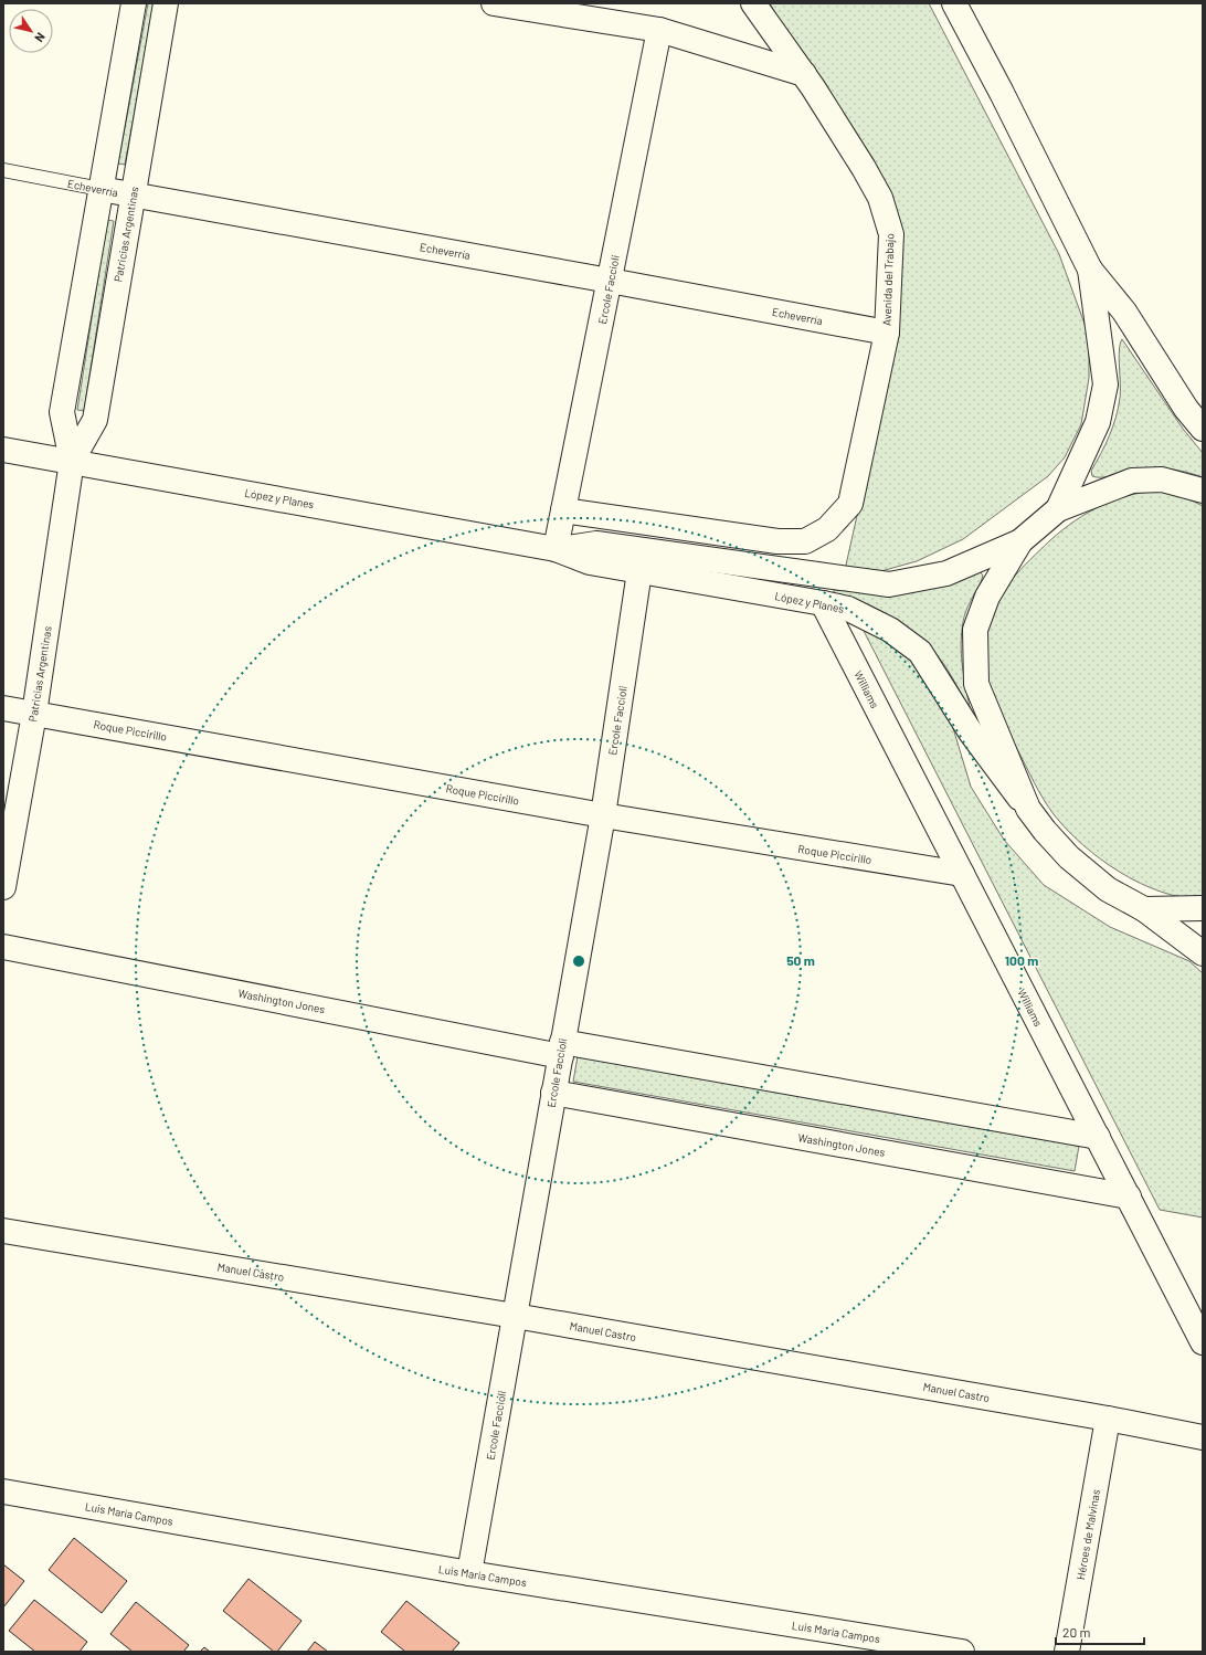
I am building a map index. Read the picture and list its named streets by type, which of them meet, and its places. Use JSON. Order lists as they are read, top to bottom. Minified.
{"streets":{"street":["Echeverría","Patricias Argentinas","Avenida del Trabajo","Ercole Faccioli","López y Planes","Williams","Roque Piccirillo","Washington Jones","Manuel Castro","Luis María Campos","Héroes de Malvinas"]},"crossings":[["Echeverría","Patricias Argentinas"],["Echeverría","Avenida del Trabajo"],["Echeverría","Ercole Faccioli"],["Patricias Argentinas","López y Planes"],["Patricias Argentinas","Roque Piccirillo"],["Avenida del Trabajo","Ercole Faccioli"],["Ercole Faccioli","López y Planes"],["Ercole Faccioli","Roque Piccirillo"],["Ercole Faccioli","Washington Jones"],["Ercole Faccioli","Manuel Castro"],["Ercole Faccioli","Luis María Campos"],["López y Planes","Williams"],["Williams","Roque Piccirillo"],["Williams","Washington Jones"],["Manuel Castro","Héroes de Malvinas"]],"scale_bar":"20 m","north":"bottom right","rings":["50 m","100 m"]}
